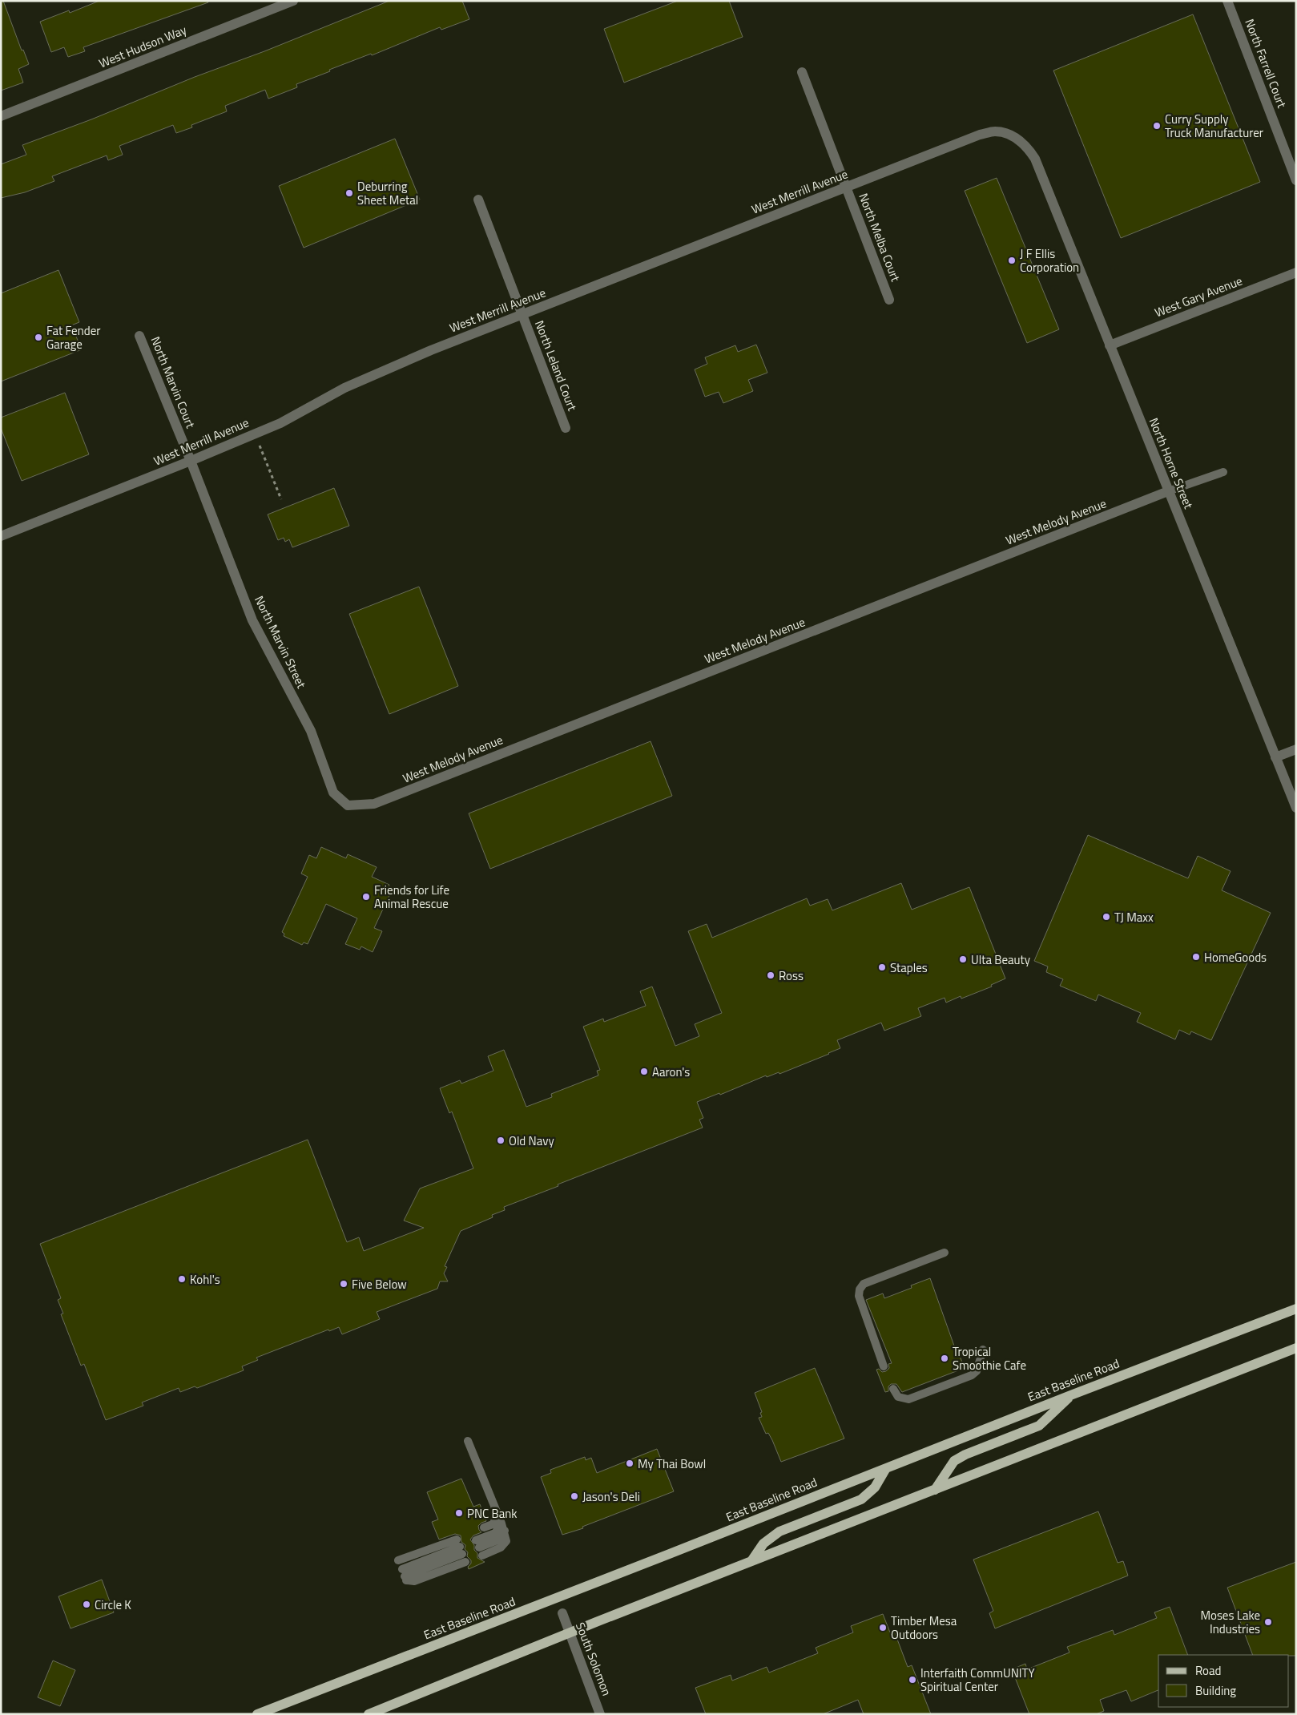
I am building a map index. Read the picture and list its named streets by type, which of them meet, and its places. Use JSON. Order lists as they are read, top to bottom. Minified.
{"streets":{"main road":["East Baseline Road"],"street":["West Hudson Way","North Farrell Court","West Merrill Avenue","North Melba Court","West Gary Avenue","North Leland Court","North Marvin Court","North Horne Street","West Melody Avenue","North Marvin Street","South Solomon"]},"crossings":[["West Merrill Avenue","North Melba Court"],["West Merrill Avenue","North Leland Court"],["West Merrill Avenue","North Marvin Court"],["West Merrill Avenue","North Horne Street"],["West Merrill Avenue","North Marvin Street"],["West Gary Avenue","North Horne Street"],["North Marvin Court","North Marvin Street"],["North Horne Street","West Melody Avenue"],["West Melody Avenue","North Marvin Street"]],"places":["Curry Supply Truck Manufacturer","Deburring Sheet Metal","J F Ellis Corporation","Fat Fender Garage","Friends for Life Animal Rescue","TJ Maxx","HomeGoods","Ulta Beauty","Staples","Ross","Aaron's","Old Navy","Kohl's","Five Below","Tropical Smoothie Cafe","My Thai Bowl","Jason's Deli","PNC Bank","Circle K","Moses Lake Industries","Timber Mesa Outdoors","Interfaith CommUNITY Spiritual Center"],"legend":["Road","Building"]}
